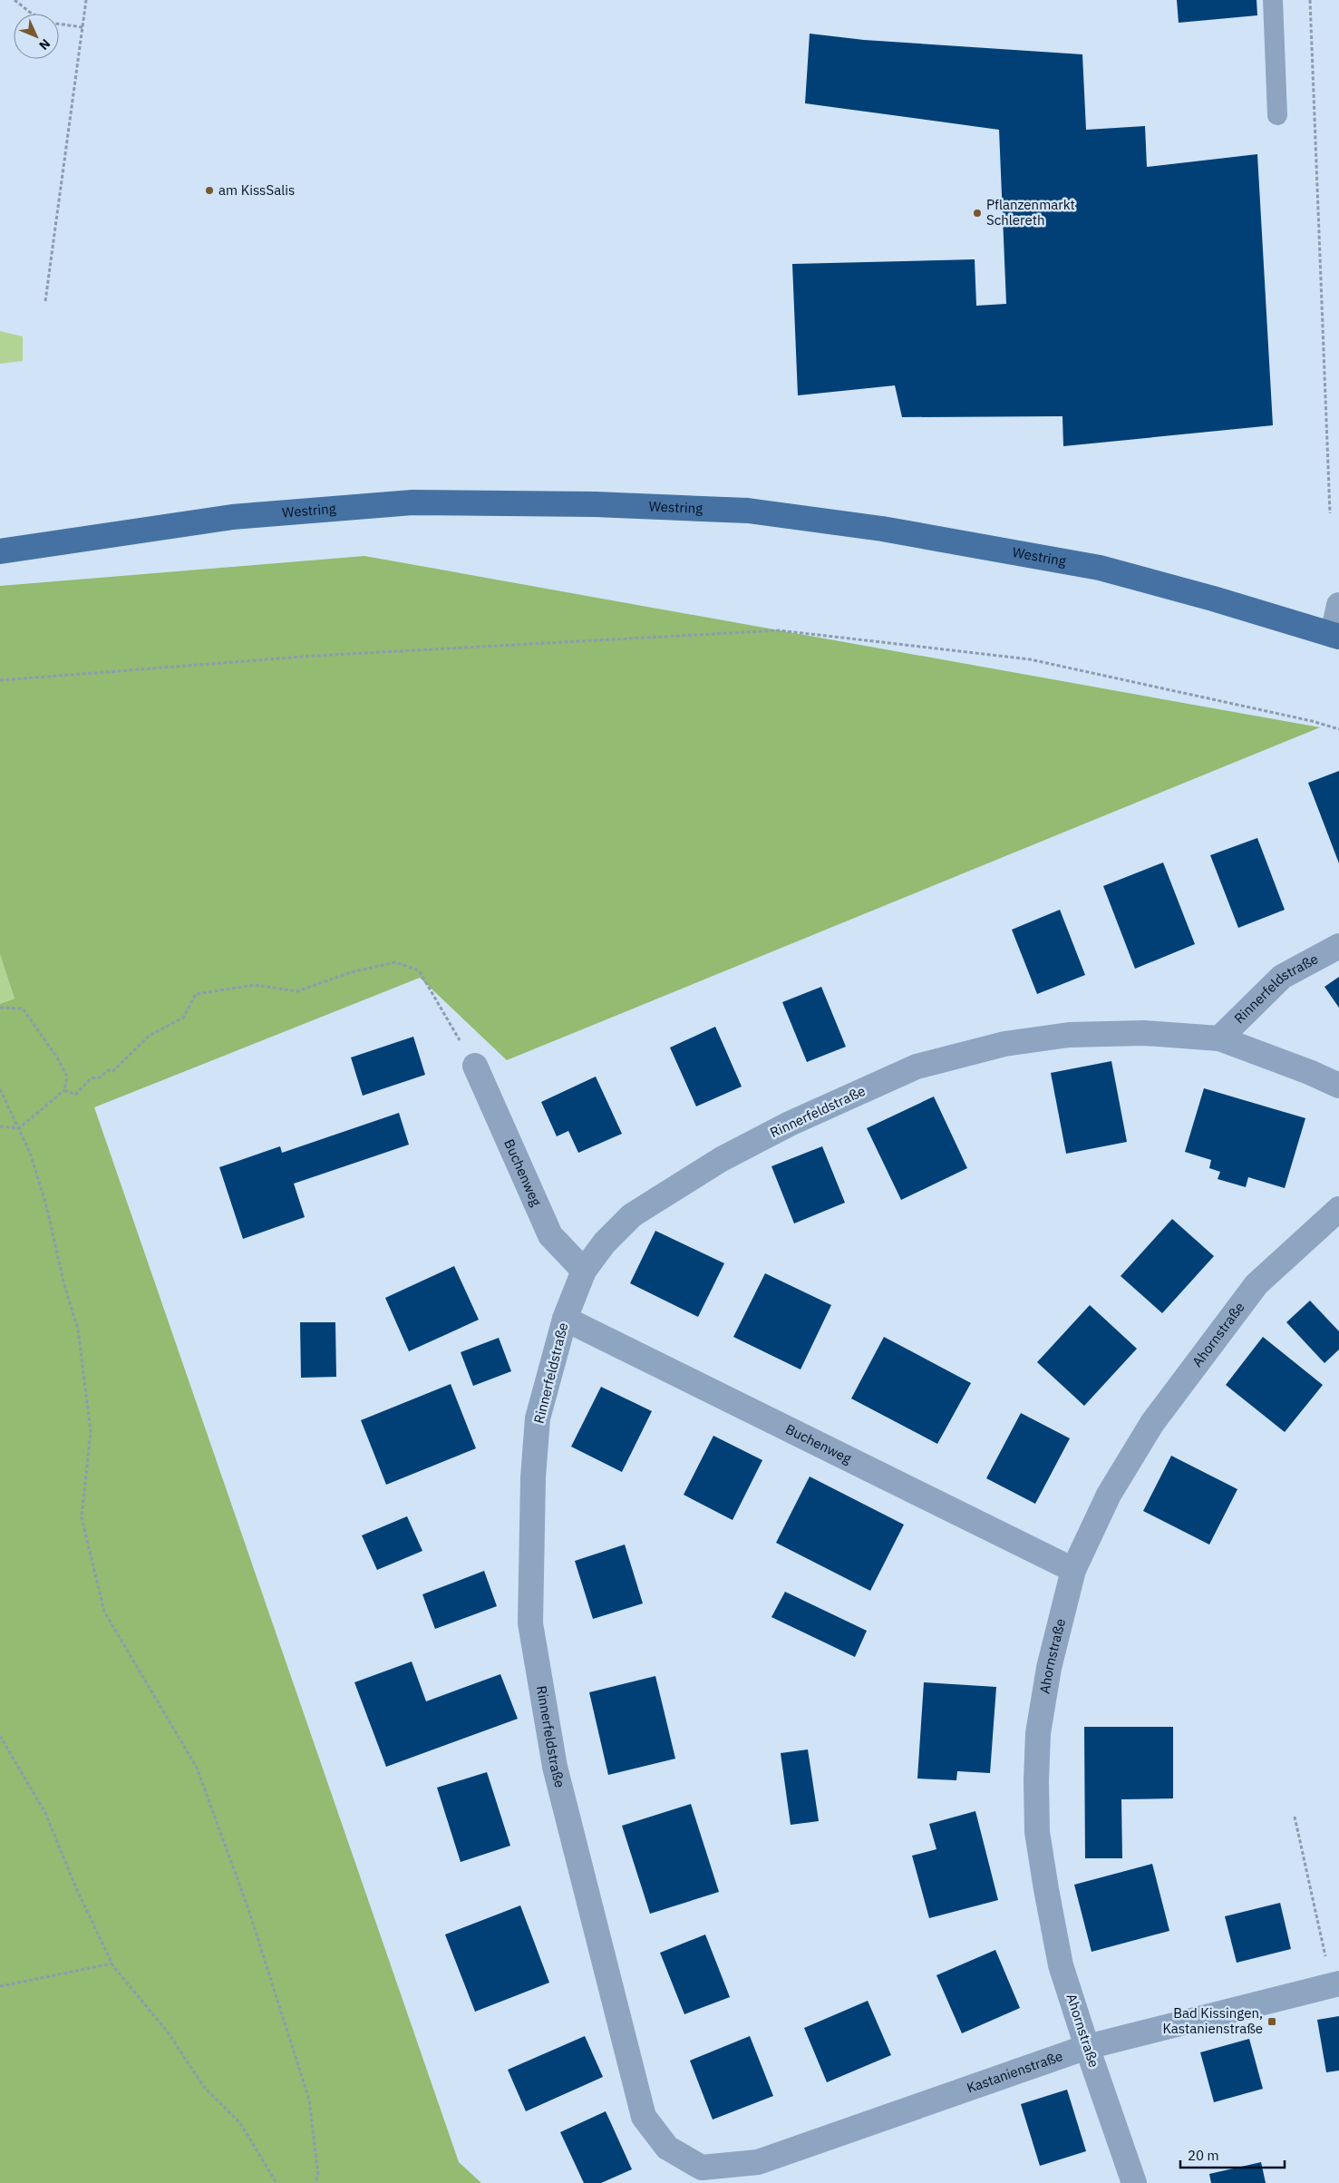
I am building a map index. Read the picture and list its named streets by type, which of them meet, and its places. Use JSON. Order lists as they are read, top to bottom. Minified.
{"streets":{"main road":["Westring"],"street":["Rinnerfeldstraße","Buchenweg","Ahornstraße","Kastanienstraße"]},"crossings":[["Rinnerfeldstraße","Buchenweg"],["Rinnerfeldstraße","Kastanienstraße"],["Buchenweg","Ahornstraße"],["Ahornstraße","Kastanienstraße"]],"places":{"other":["am KissSalis","Pflanzenmarkt Schlereth"],"transit":["Bad Kissingen, Kastanienstraße"]},"scale_bar":"20 m","north":"bottom right"}
